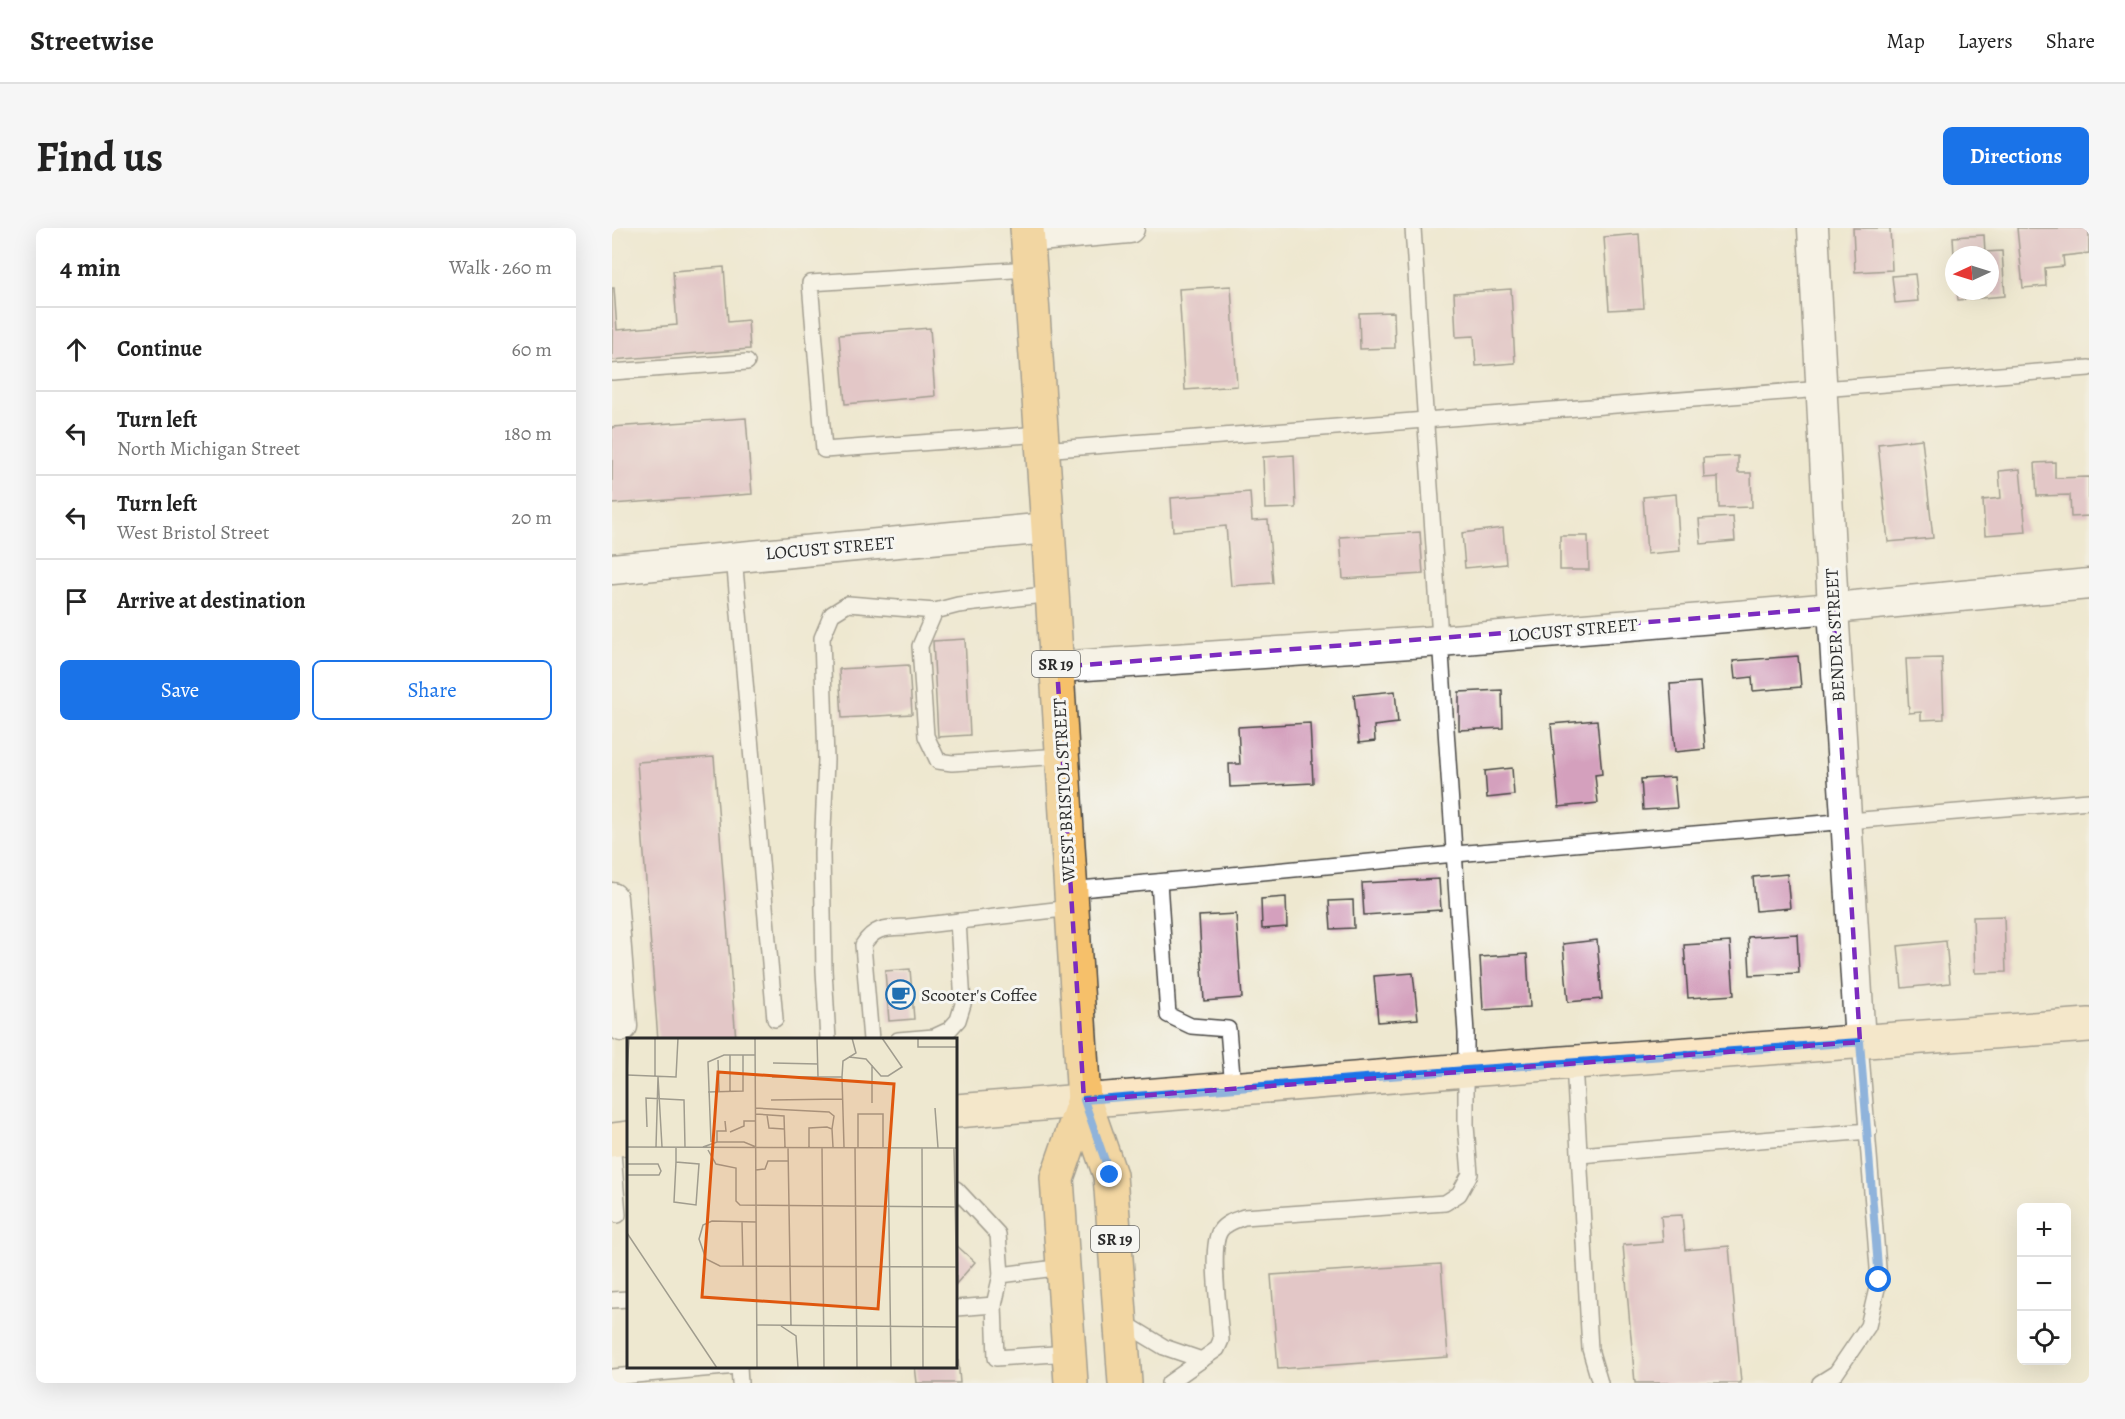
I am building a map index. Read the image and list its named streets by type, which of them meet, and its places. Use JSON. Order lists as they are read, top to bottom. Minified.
{"streets":{"main road":["SR 19","WEST BRISTOL STREET"],"street":["LOCUST STREET","BENDER STREET"]},"crossings":[["LOCUST STREET","BENDER STREET"],["LOCUST STREET","WEST BRISTOL STREET"]],"places":{"cafe":["Scooter's Coffee"]},"north":"left","page":{"header":"Streetwise","nav":["Map","Layers","Share"],"buttons":["Directions",["Save","Share"]],"title":"Find us","heading":["4 min","Walk · 260 m"],"list":[["Continue","60 m"],["Turn left","North Michigan Street","180 m"],["Turn left","West Bristol Street","20 m"],"Arrive at destination"],"map_buttons":["+","−"]}}
